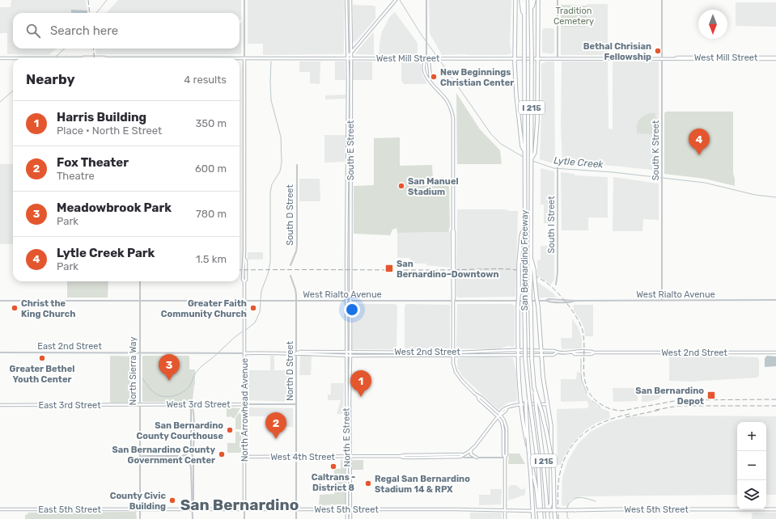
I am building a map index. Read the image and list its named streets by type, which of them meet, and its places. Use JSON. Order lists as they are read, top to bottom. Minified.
{"streets":{"highway":["I 215","San Bernardino Freeway"],"main road":["West Mill Street","South E Street","West 2nd Street","West 3rd Street","East 3rd Street","North Arrowhead Avenue","North E Street","West 4th Street","East 5th Street","West 5th Street"],"street":["South K Street","South D Street","South I Street","West Rialto Avenue","East 2nd Street","North Sierra Way","North D Street"]},"crossings":[["West Mill Street","South E Street"],["West Mill Street","South K Street"],["West Mill Street","North Arrowhead Avenue"],["South E Street","West Rialto Avenue"],["South E Street","West 2nd Street"],["South E Street","North E Street"],["South K Street","West Rialto Avenue"],["West Rialto Avenue","North Sierra Way"],["West Rialto Avenue","North D Street"],["West Rialto Avenue","North Arrowhead Avenue"],["East 2nd Street","West 2nd Street"],["East 2nd Street","North Sierra Way"],["West 2nd Street","North Sierra Way"],["West 2nd Street","North D Street"],["West 2nd Street","North Arrowhead Avenue"],["West 2nd Street","North E Street"],["North Sierra Way","West 3rd Street"],["North Sierra Way","East 3rd Street"],["North Sierra Way","East 5th Street"],["North Sierra Way","West 5th Street"],["North D Street","West 3rd Street"],["North D Street","West 4th Street"],["North D Street","West 5th Street"],["West 3rd Street","East 3rd Street"],["West 3rd Street","North Arrowhead Avenue"],["North Arrowhead Avenue","West 4th Street"],["North Arrowhead Avenue","West 5th Street"],["North E Street","West 4th Street"],["North E Street","West 5th Street"],["East 5th Street","West 5th Street"]],"districts":["San Bernardino"],"water":["Lytle Creek"],"parks":["Tradition Cemetery"],"places":{"other":["Bethal Chrisian Fellowship","New Beginnings Christian Center","San Manuel Stadium","Christ the King Church","Greater Faith Community Church","Greater Bethel Youth Center","San Bernardino County Courthouse","San Bernardino County Government Center","Caltrans - District 8","Regal San Bernardino Stadium 14 & RPX","County Civic Building"],"transit":["San Bernardino–Downtown","San Bernardino Depot"]},"north":"bottom","page":{"search":"Search here","heading":["Nearby","4 results"],"list":[{"mark":"1","name":"Harris Building","note":"Place · North E Street","value":"350 m"},{"mark":"2","name":"Fox Theater","note":"Theatre","value":"600 m"},{"mark":"3","name":"Meadowbrook Park","note":"Park","value":"780 m"},{"mark":"4","name":"Lytle Creek Park","note":"Park","value":"1.5 km"}],"pins":["4","3","1","2"],"map_buttons":["+","−"]}}
